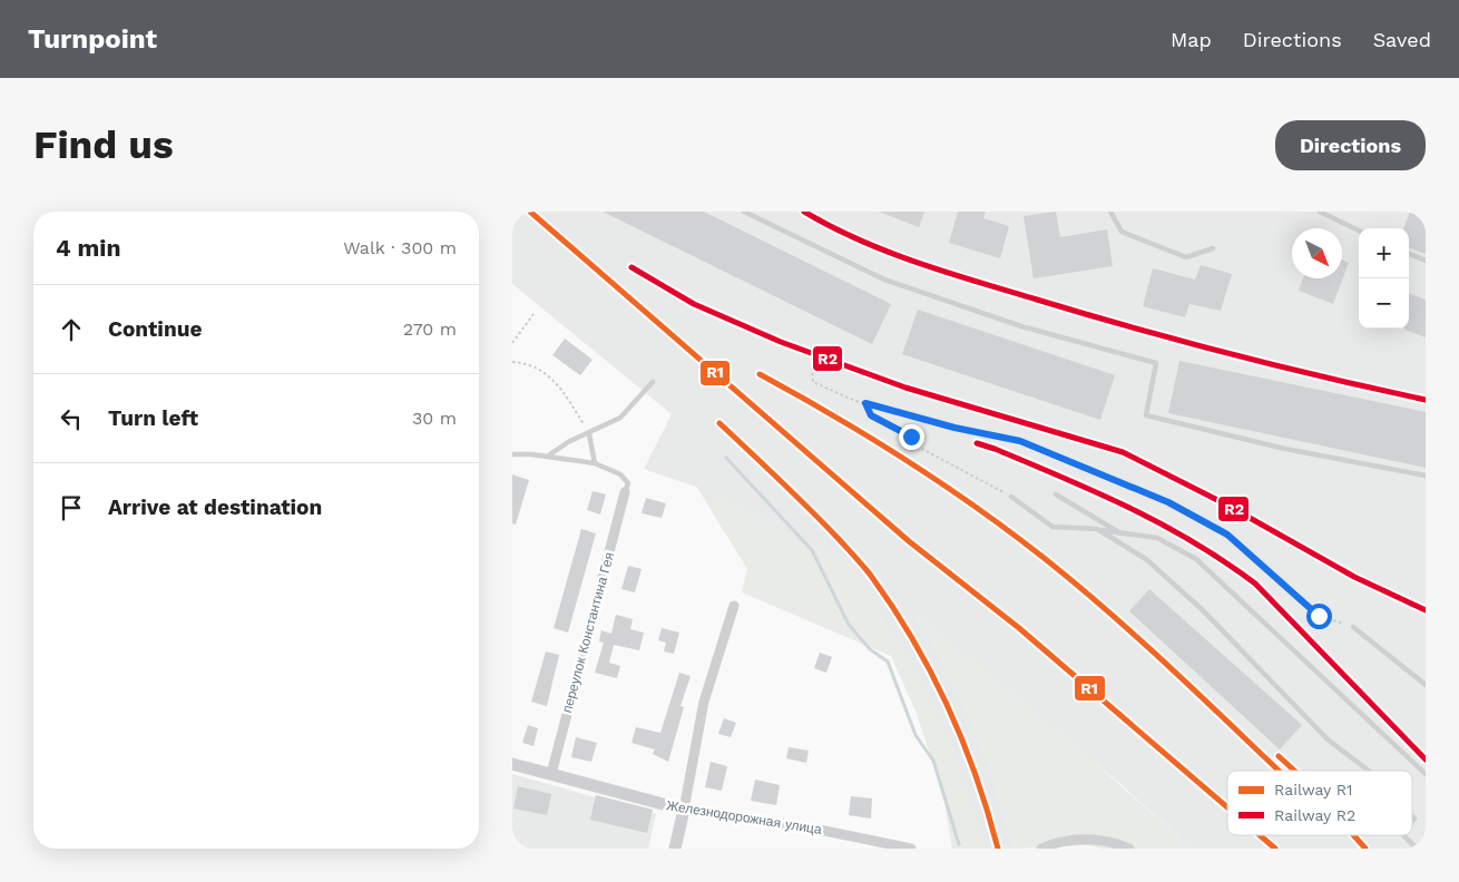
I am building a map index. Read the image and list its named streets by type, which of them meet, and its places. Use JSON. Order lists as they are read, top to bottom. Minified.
{"streets":{"street":["переулок Константина Гея","Железнодорожная улица"]},"crossings":[["переулок Константина Гея","Железнодорожная улица"]],"lines":["rail line R1","rail line R2"],"legend":["Railway R1","Railway R2"],"north":"bottom right","page":{"header":"Turnpoint","nav":["Map","Directions","Saved"],"buttons":"Directions","title":"Find us","heading":["4 min","Walk · 300 m"],"map_buttons":["+","−"],"list":[["Continue","270 m"],["Turn left","30 m"],"Arrive at destination"]}}
